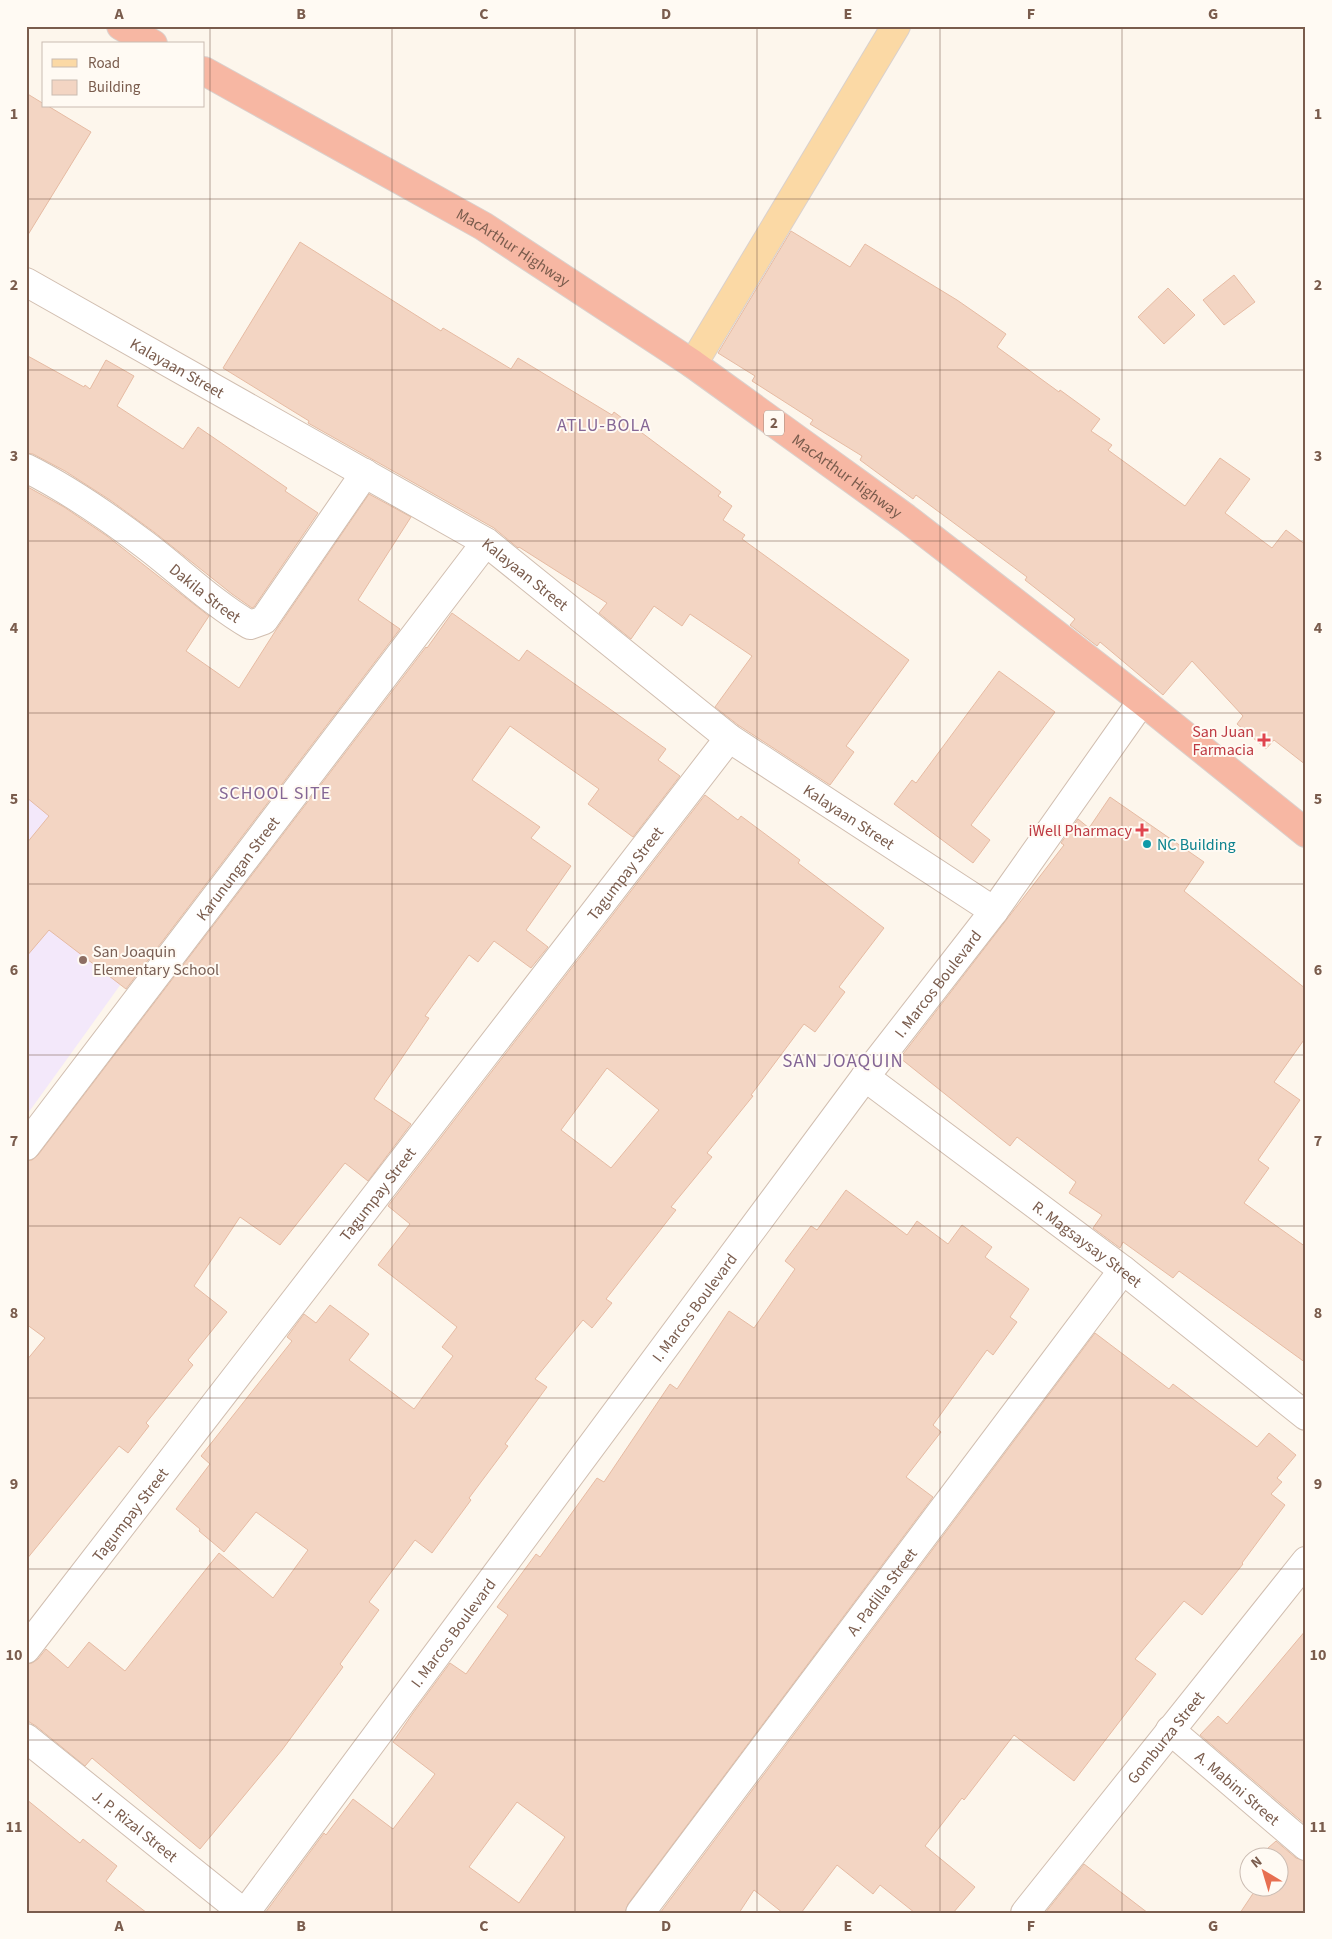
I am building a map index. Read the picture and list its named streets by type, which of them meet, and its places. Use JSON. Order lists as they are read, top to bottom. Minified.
{"streets":{"highway":["MacArthur Highway","2"],"street":["Kalayaan Street","Dakila Street","Karunungan Street","Tagumpay Street","I. Marcos Boulevard","R. Magsaysay Street","A. Padilla Street","Gomburza Street","A. Mabini Street","J. P. Rizal Street"]},"crossings":[["MacArthur Highway","I. Marcos Boulevard"],["Kalayaan Street","Dakila Street"],["Kalayaan Street","Karunungan Street"],["Kalayaan Street","Tagumpay Street"],["Kalayaan Street","I. Marcos Boulevard"],["I. Marcos Boulevard","R. Magsaysay Street"],["I. Marcos Boulevard","J. P. Rizal Street"],["R. Magsaysay Street","A. Padilla Street"],["Gomburza Street","A. Mabini Street"]],"districts":["ATLU-BOLA","SCHOOL SITE","SAN JOAQUIN"],"places":{"health":["San Juan Farmacia","iWell Pharmacy"],"other":["NC Building","San Joaquin Elementary School"]},"legend":["Road","Building"],"north":"top left","grid":{"columns":["A","B","C","D","E","F","G"],"rows":["1","2","3","4","5","6","7","8","9","10","11"]}}
